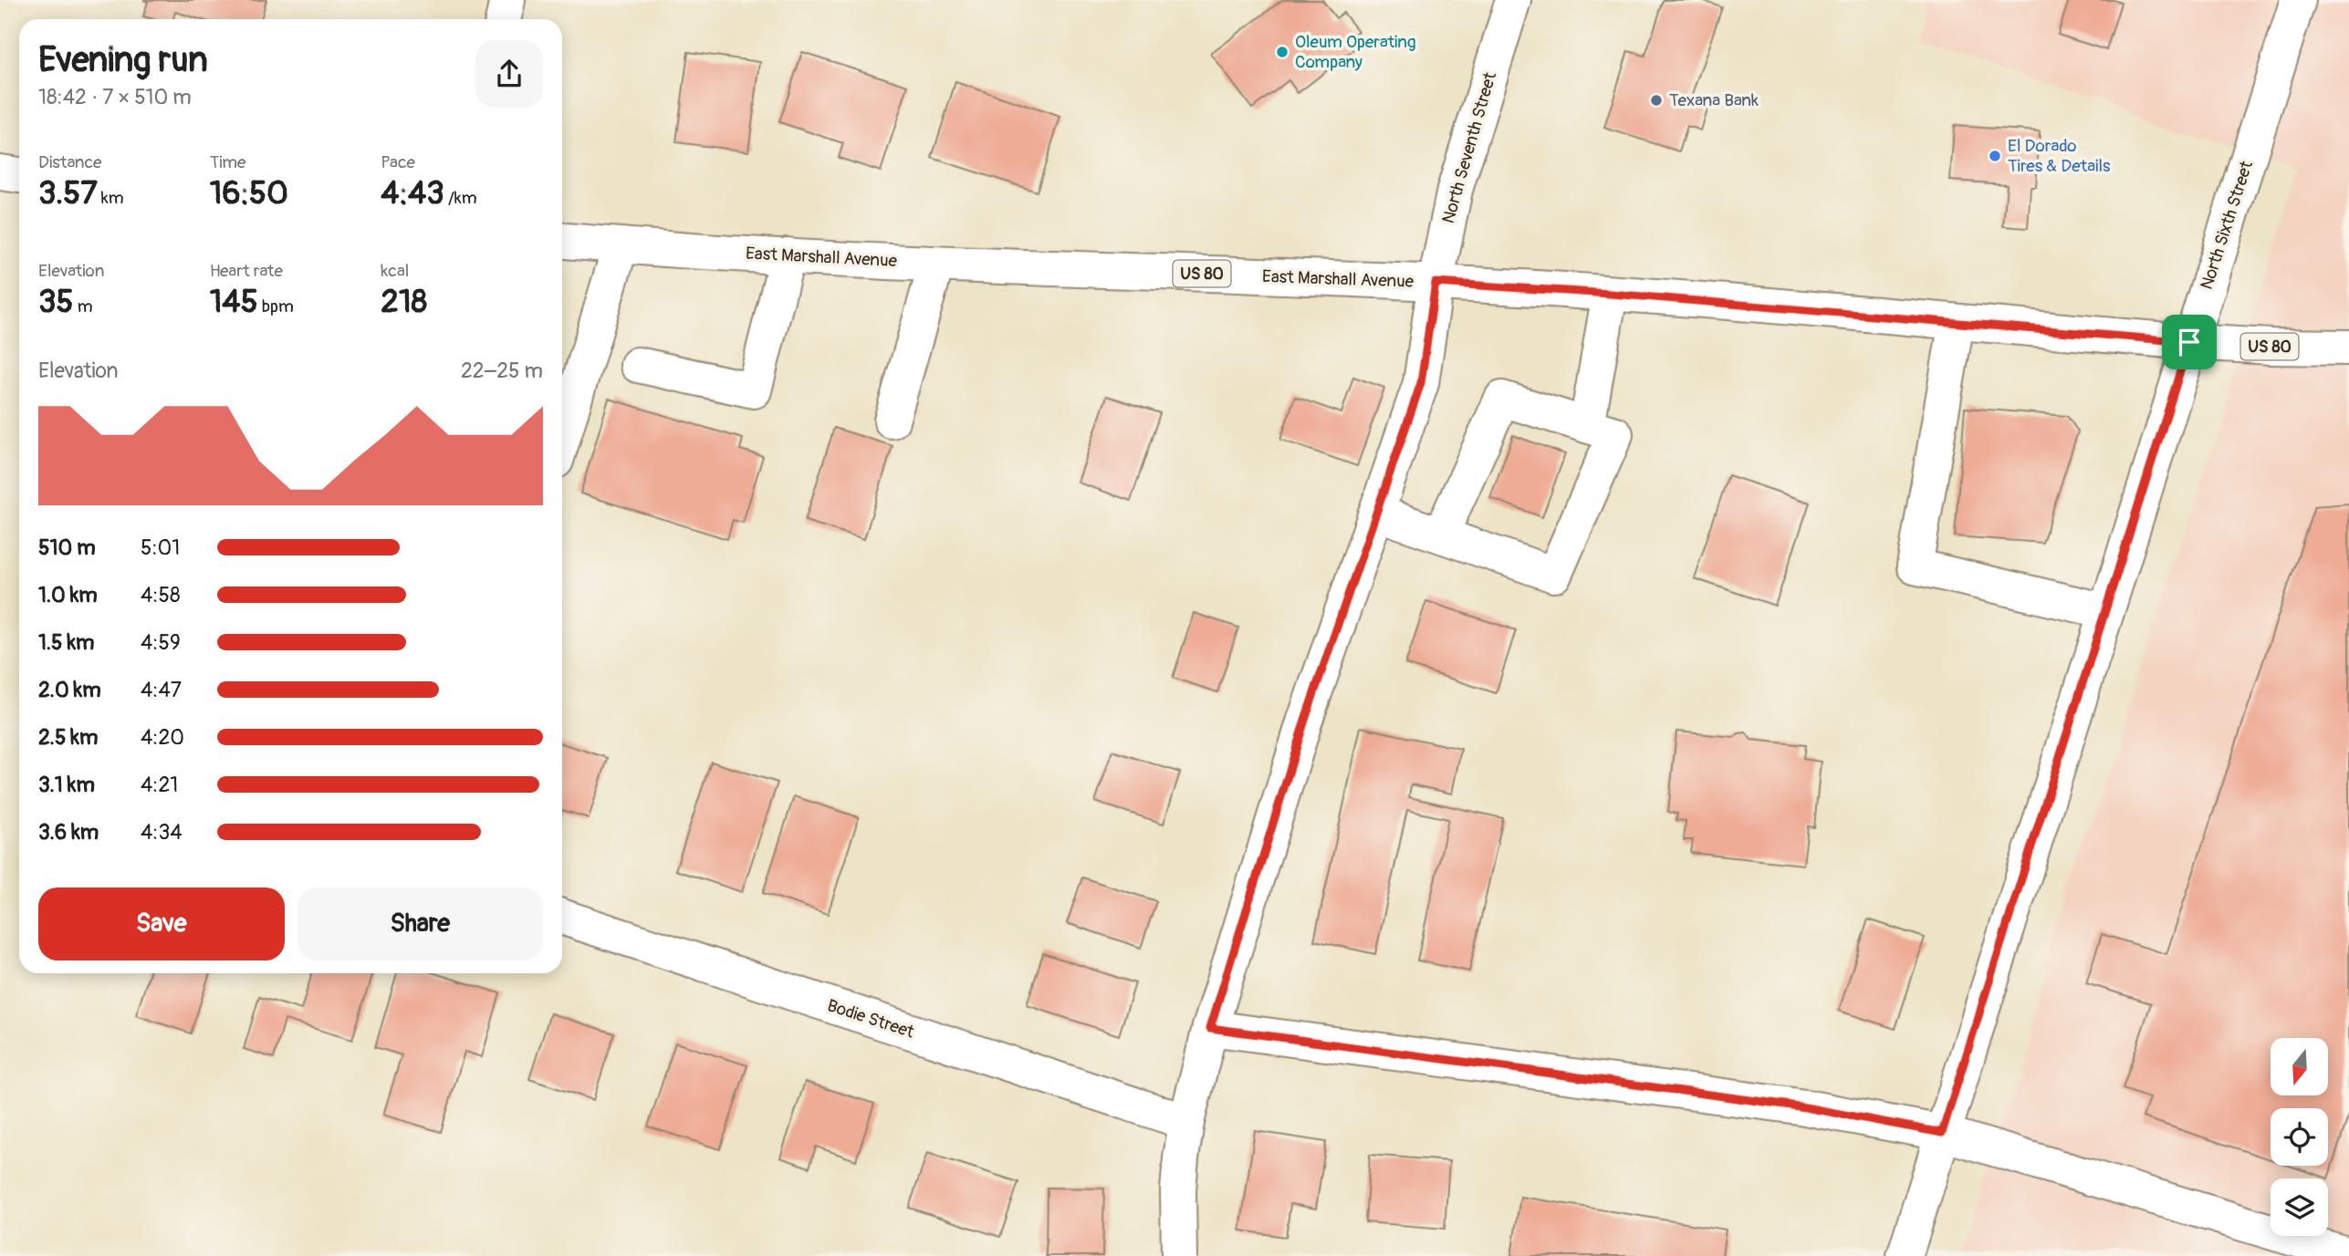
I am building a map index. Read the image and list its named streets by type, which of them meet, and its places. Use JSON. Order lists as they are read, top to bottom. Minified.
{"streets":{"street":["North Seventh Street","North Sixth Street","East Marshall Avenue","US 80","Bodie Street"]},"crossings":[["North Seventh Street","East Marshall Avenue"],["North Seventh Street","Bodie Street"],["North Sixth Street","East Marshall Avenue"]],"places":["Oleum Operating Company","Texana Bank","El Dorado Tires & Details"],"north":"bottom","page":{"heading":["Evening run","18:42 · 7 × 510 m"],"stats":[["Distance","3.57 km"],["Time","16:50"],["Pace","4:43 /km"],["Elevation","35 m"],["Heart rate","145 bpm"],["kcal","218"]],"chart":["Elevation","22–25 m"],"list":[{"name":"510 m","note":"5:01"},{"name":"1.0 km","note":"4:58"},{"name":"1.5 km","note":"4:59"},{"name":"2.0 km","note":"4:47"},{"name":"2.5 km","note":"4:20"},{"name":"3.1 km","note":"4:21"},{"name":"3.6 km","note":"4:34"}],"buttons":["Save","Share"]}}
